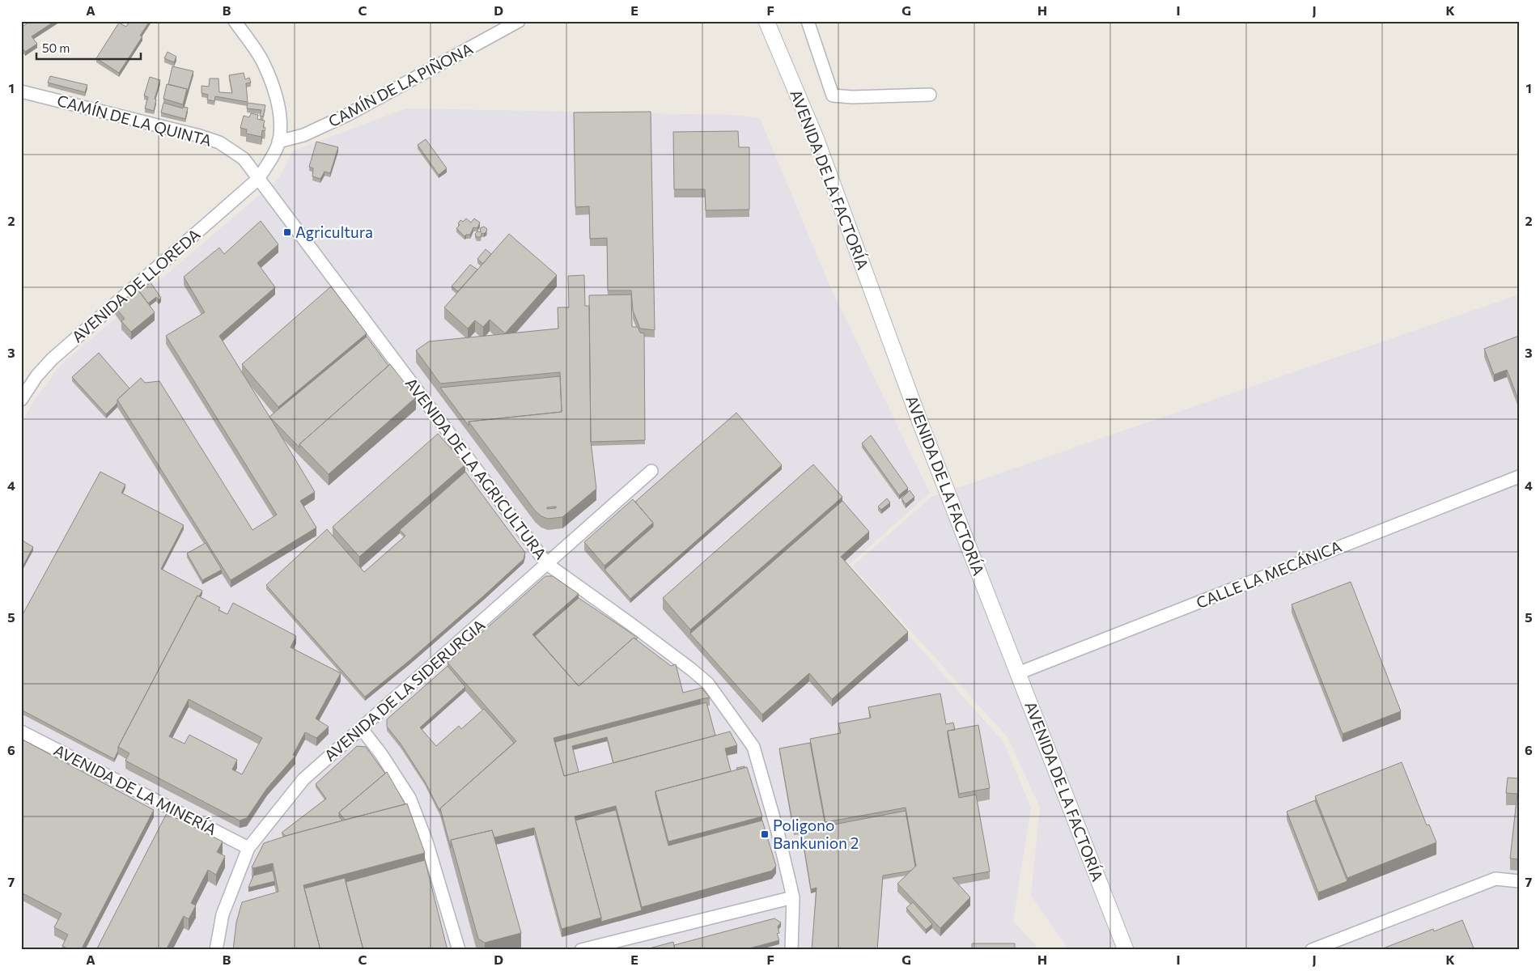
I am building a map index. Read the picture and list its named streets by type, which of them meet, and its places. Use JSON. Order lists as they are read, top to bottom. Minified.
{"streets":{"street":["CAMÍN DE LA PIÑONA","CAMÍN DE LA QUINTA","AVENIDA DE LA FACTORÍA","AVENIDA DE LLOREDA","AVENIDA DE LA AGRICULTURA","CALLE LA MECÁNICA","AVENIDA DE LA SIDERURGIA","AVENIDA DE LA MINERÍA"]},"crossings":[["CAMÍN DE LA PIÑONA","AVENIDA DE LLOREDA"],["CAMÍN DE LA QUINTA","AVENIDA DE LLOREDA"],["CAMÍN DE LA QUINTA","AVENIDA DE LA AGRICULTURA"],["AVENIDA DE LA FACTORÍA","CALLE LA MECÁNICA"],["AVENIDA DE LLOREDA","AVENIDA DE LA AGRICULTURA"],["AVENIDA DE LA AGRICULTURA","AVENIDA DE LA SIDERURGIA"],["AVENIDA DE LA SIDERURGIA","AVENIDA DE LA MINERÍA"]],"places":{"transit":["Agricultura","Poligono Bankunion 2"]},"scale_bar":"50 m","grid":{"columns":["A","B","C","D","E","F","G","H","I","J","K"],"rows":["1","2","3","4","5","6","7"]}}
